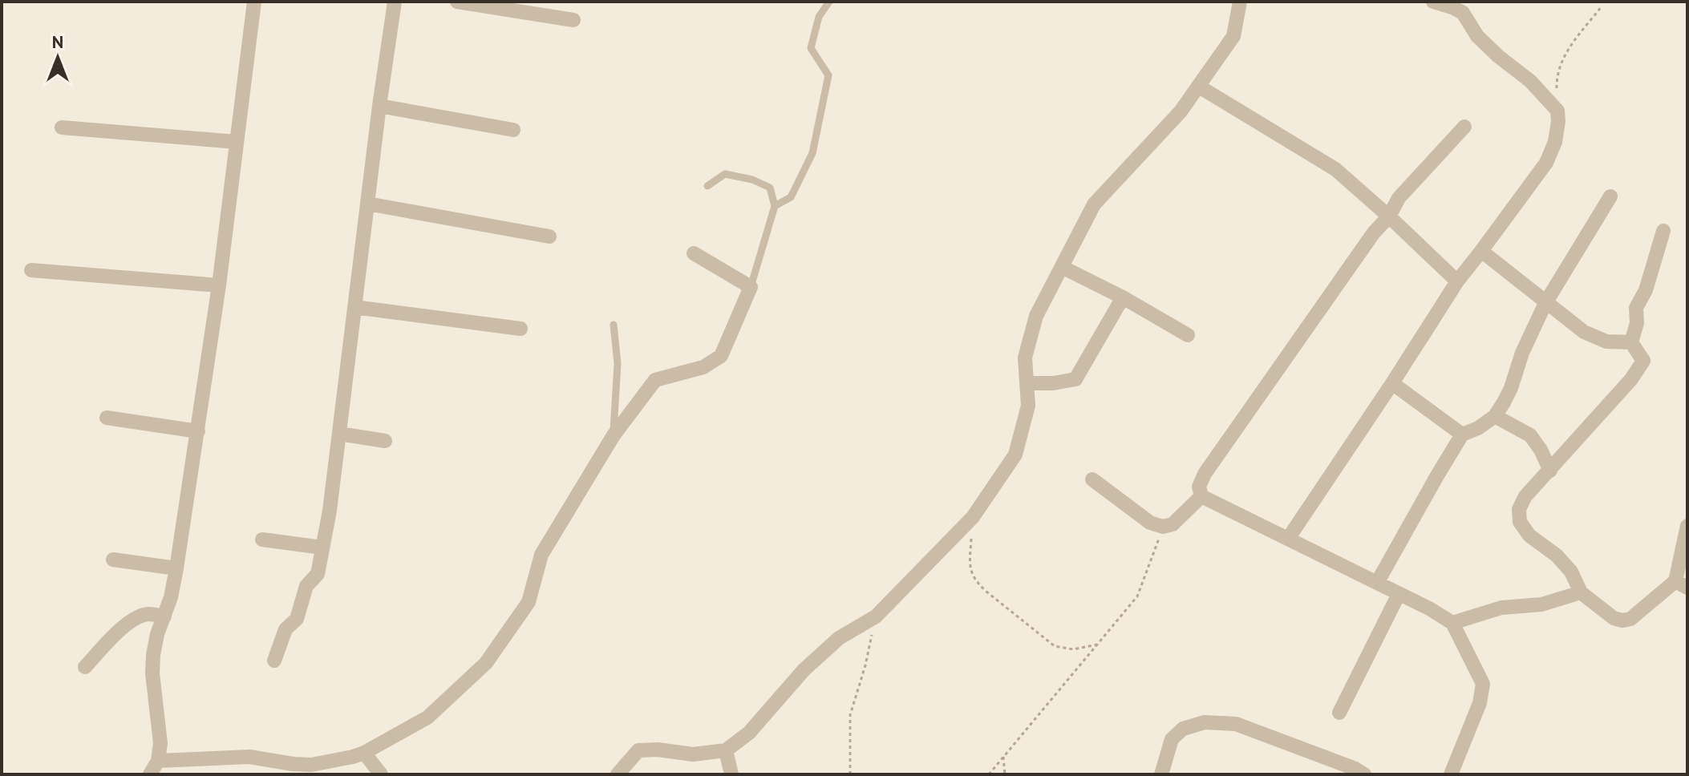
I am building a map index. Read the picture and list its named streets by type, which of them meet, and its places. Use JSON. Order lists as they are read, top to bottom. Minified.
{"north":"top"}
